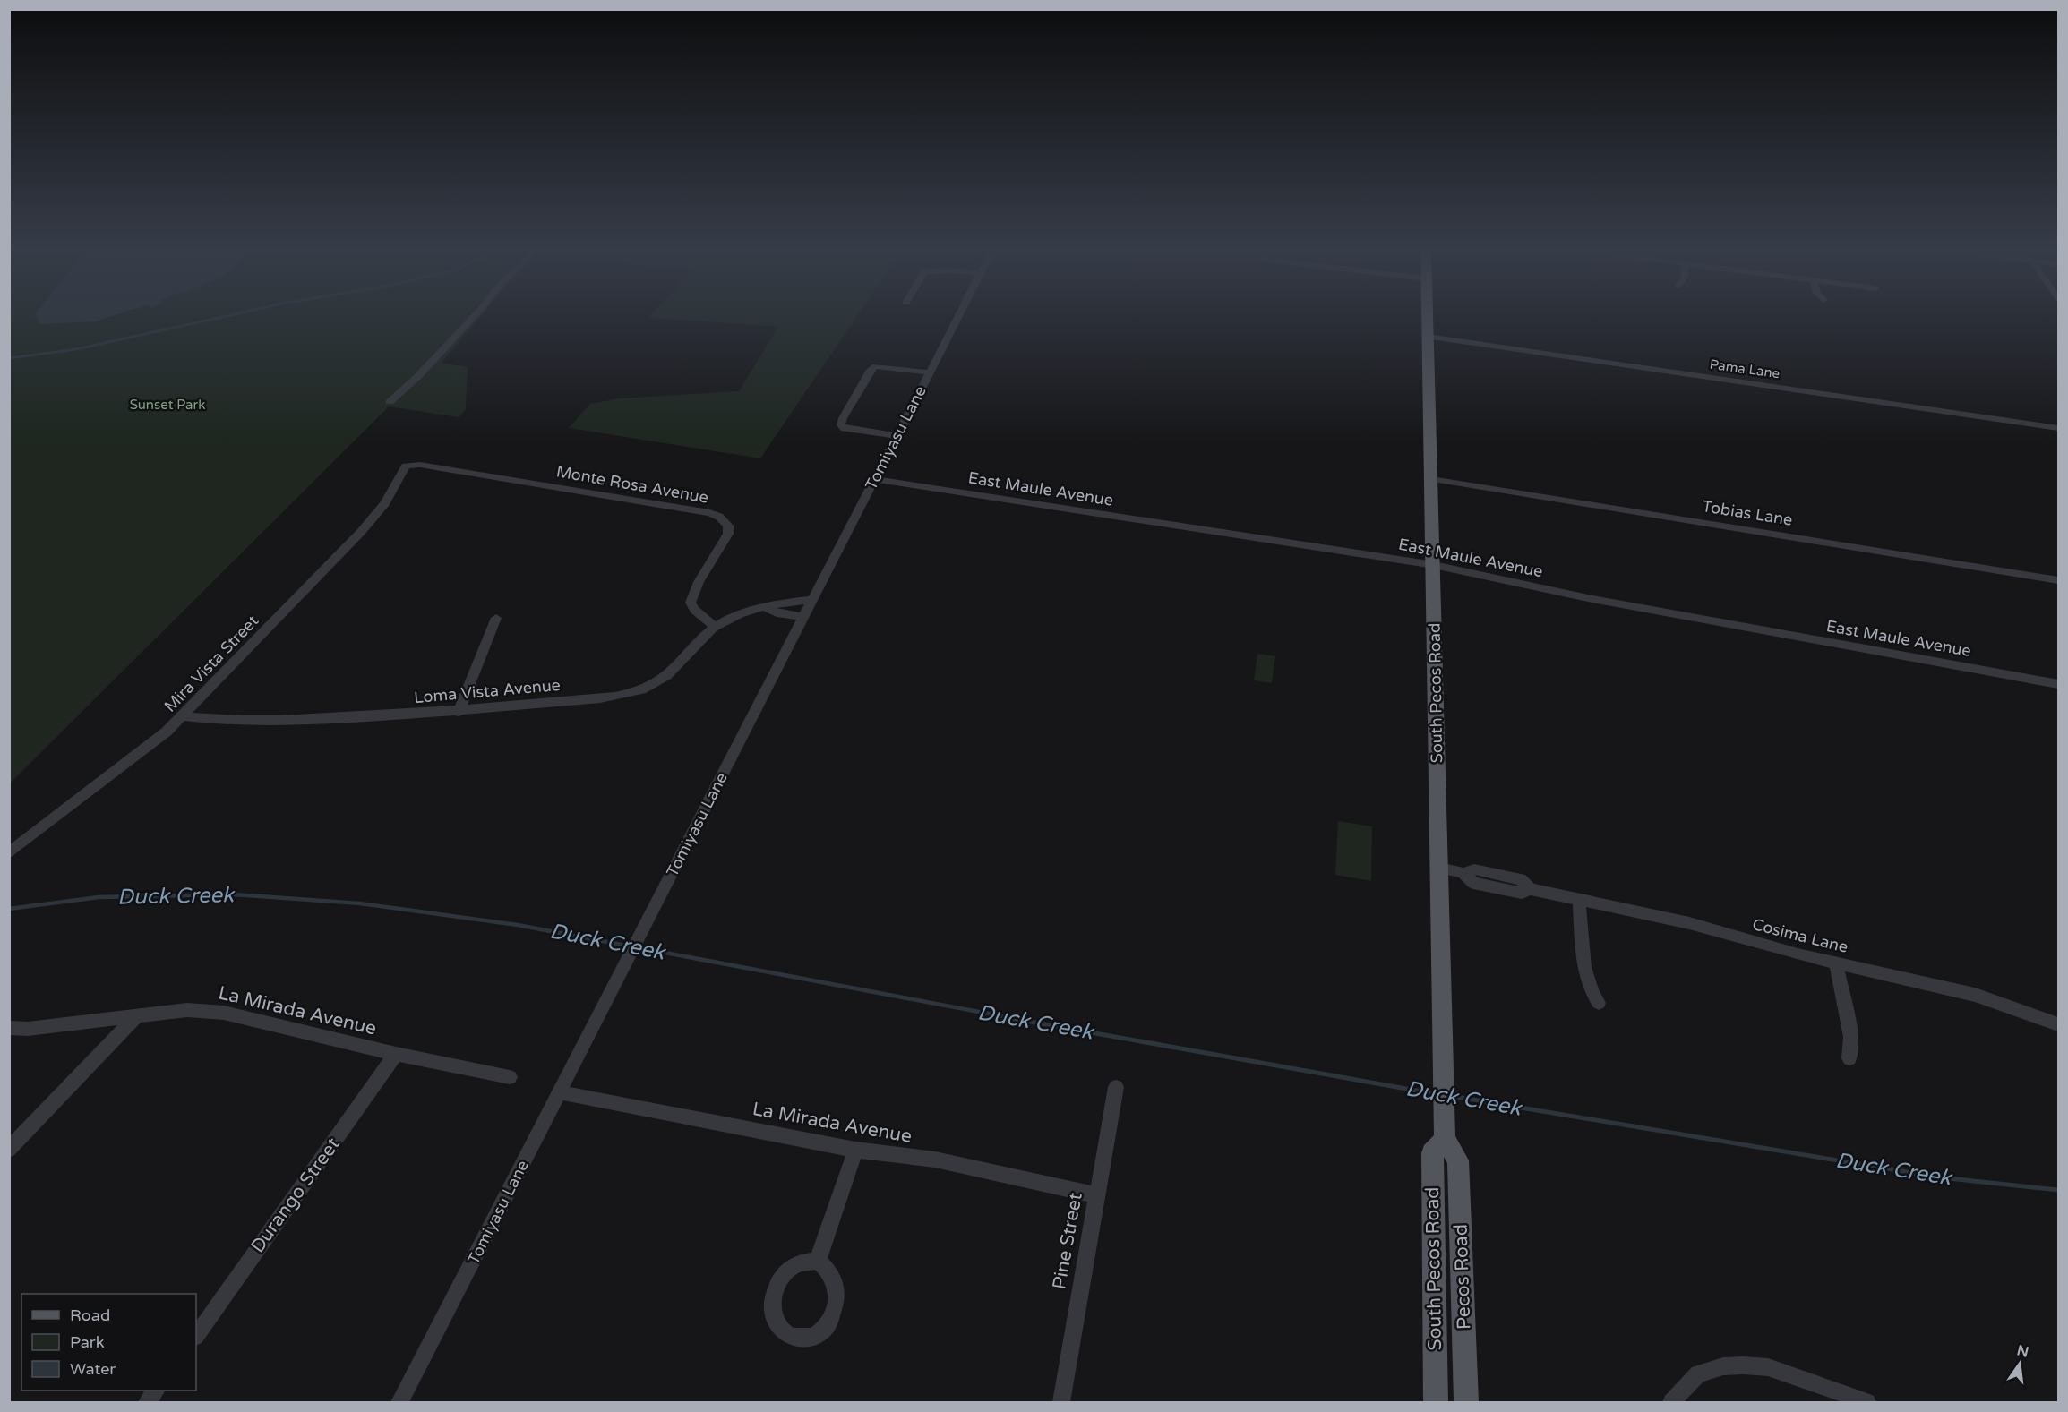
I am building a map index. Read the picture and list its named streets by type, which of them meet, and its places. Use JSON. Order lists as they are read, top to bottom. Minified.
{"streets":{"main road":["South Pecos Road","Pecos Road"],"street":["Pama Lane","Tomiyasu Lane","Monte Rosa Avenue","East Maule Avenue","Tobias Lane","Mira Vista Street","Loma Vista Avenue","Cosima Lane","La Mirada Avenue","Durango Street","Pine Street"]},"crossings":[["Pama Lane","South Pecos Road"],["Tomiyasu Lane","East Maule Avenue"],["Tomiyasu Lane","Loma Vista Avenue"],["Tomiyasu Lane","La Mirada Avenue"],["Monte Rosa Avenue","Mira Vista Street"],["Monte Rosa Avenue","Loma Vista Avenue"],["East Maule Avenue","South Pecos Road"],["Tobias Lane","South Pecos Road"],["Mira Vista Street","Loma Vista Avenue"],["South Pecos Road","Cosima Lane"],["South Pecos Road","Pecos Road"],["La Mirada Avenue","Durango Street"],["La Mirada Avenue","Pine Street"]],"water":["Duck Creek"],"parks":["Sunset Park"],"legend":["Road","Park","Water"],"north":"top"}
